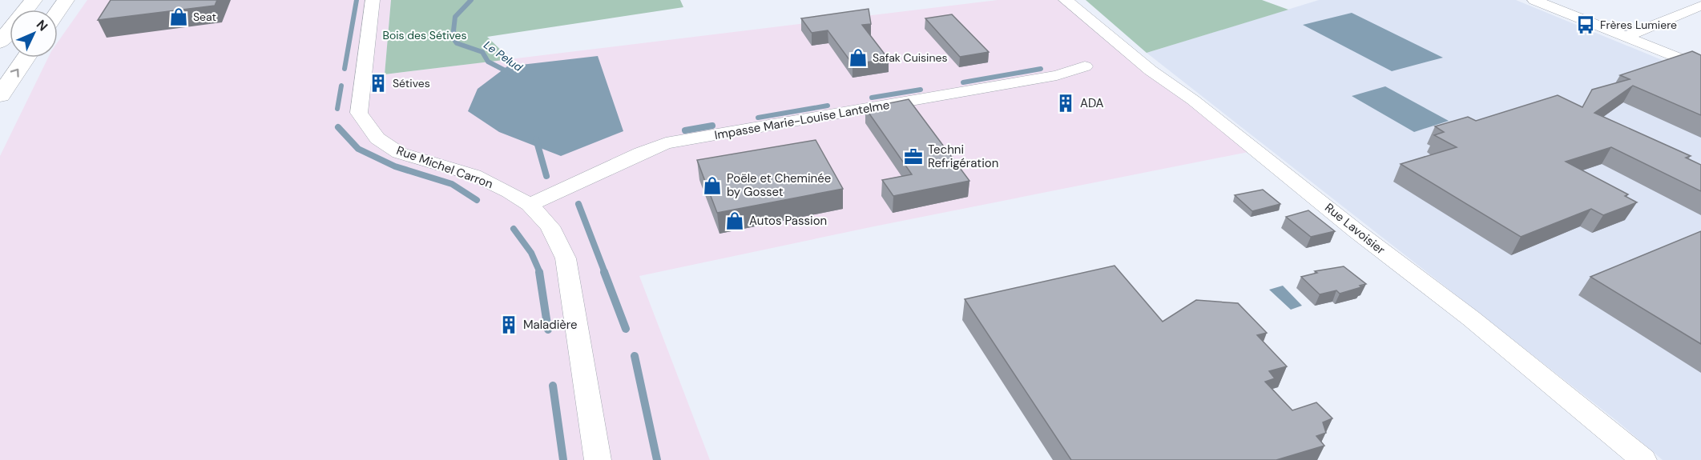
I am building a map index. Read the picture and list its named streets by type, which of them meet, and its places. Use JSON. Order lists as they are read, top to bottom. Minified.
{"streets":{"street":["Impasse Marie-Louise Lantelme","Rue Michel Carron","Rue Lavoisier"]},"crossings":[["Impasse Marie-Louise Lantelme","Rue Michel Carron"]],"water":["Le Pelud"],"parks":["Bois des Sétives"],"places":{"shop":["Seat","Safak Cuisines","Poële et Cheminée by Gosset","Autos Passion"],"bus stop":["Frères Lumiere"],"building":["Sétives","ADA","Maladière"],"office":["Techni Refrigération"]},"north":"top right"}
